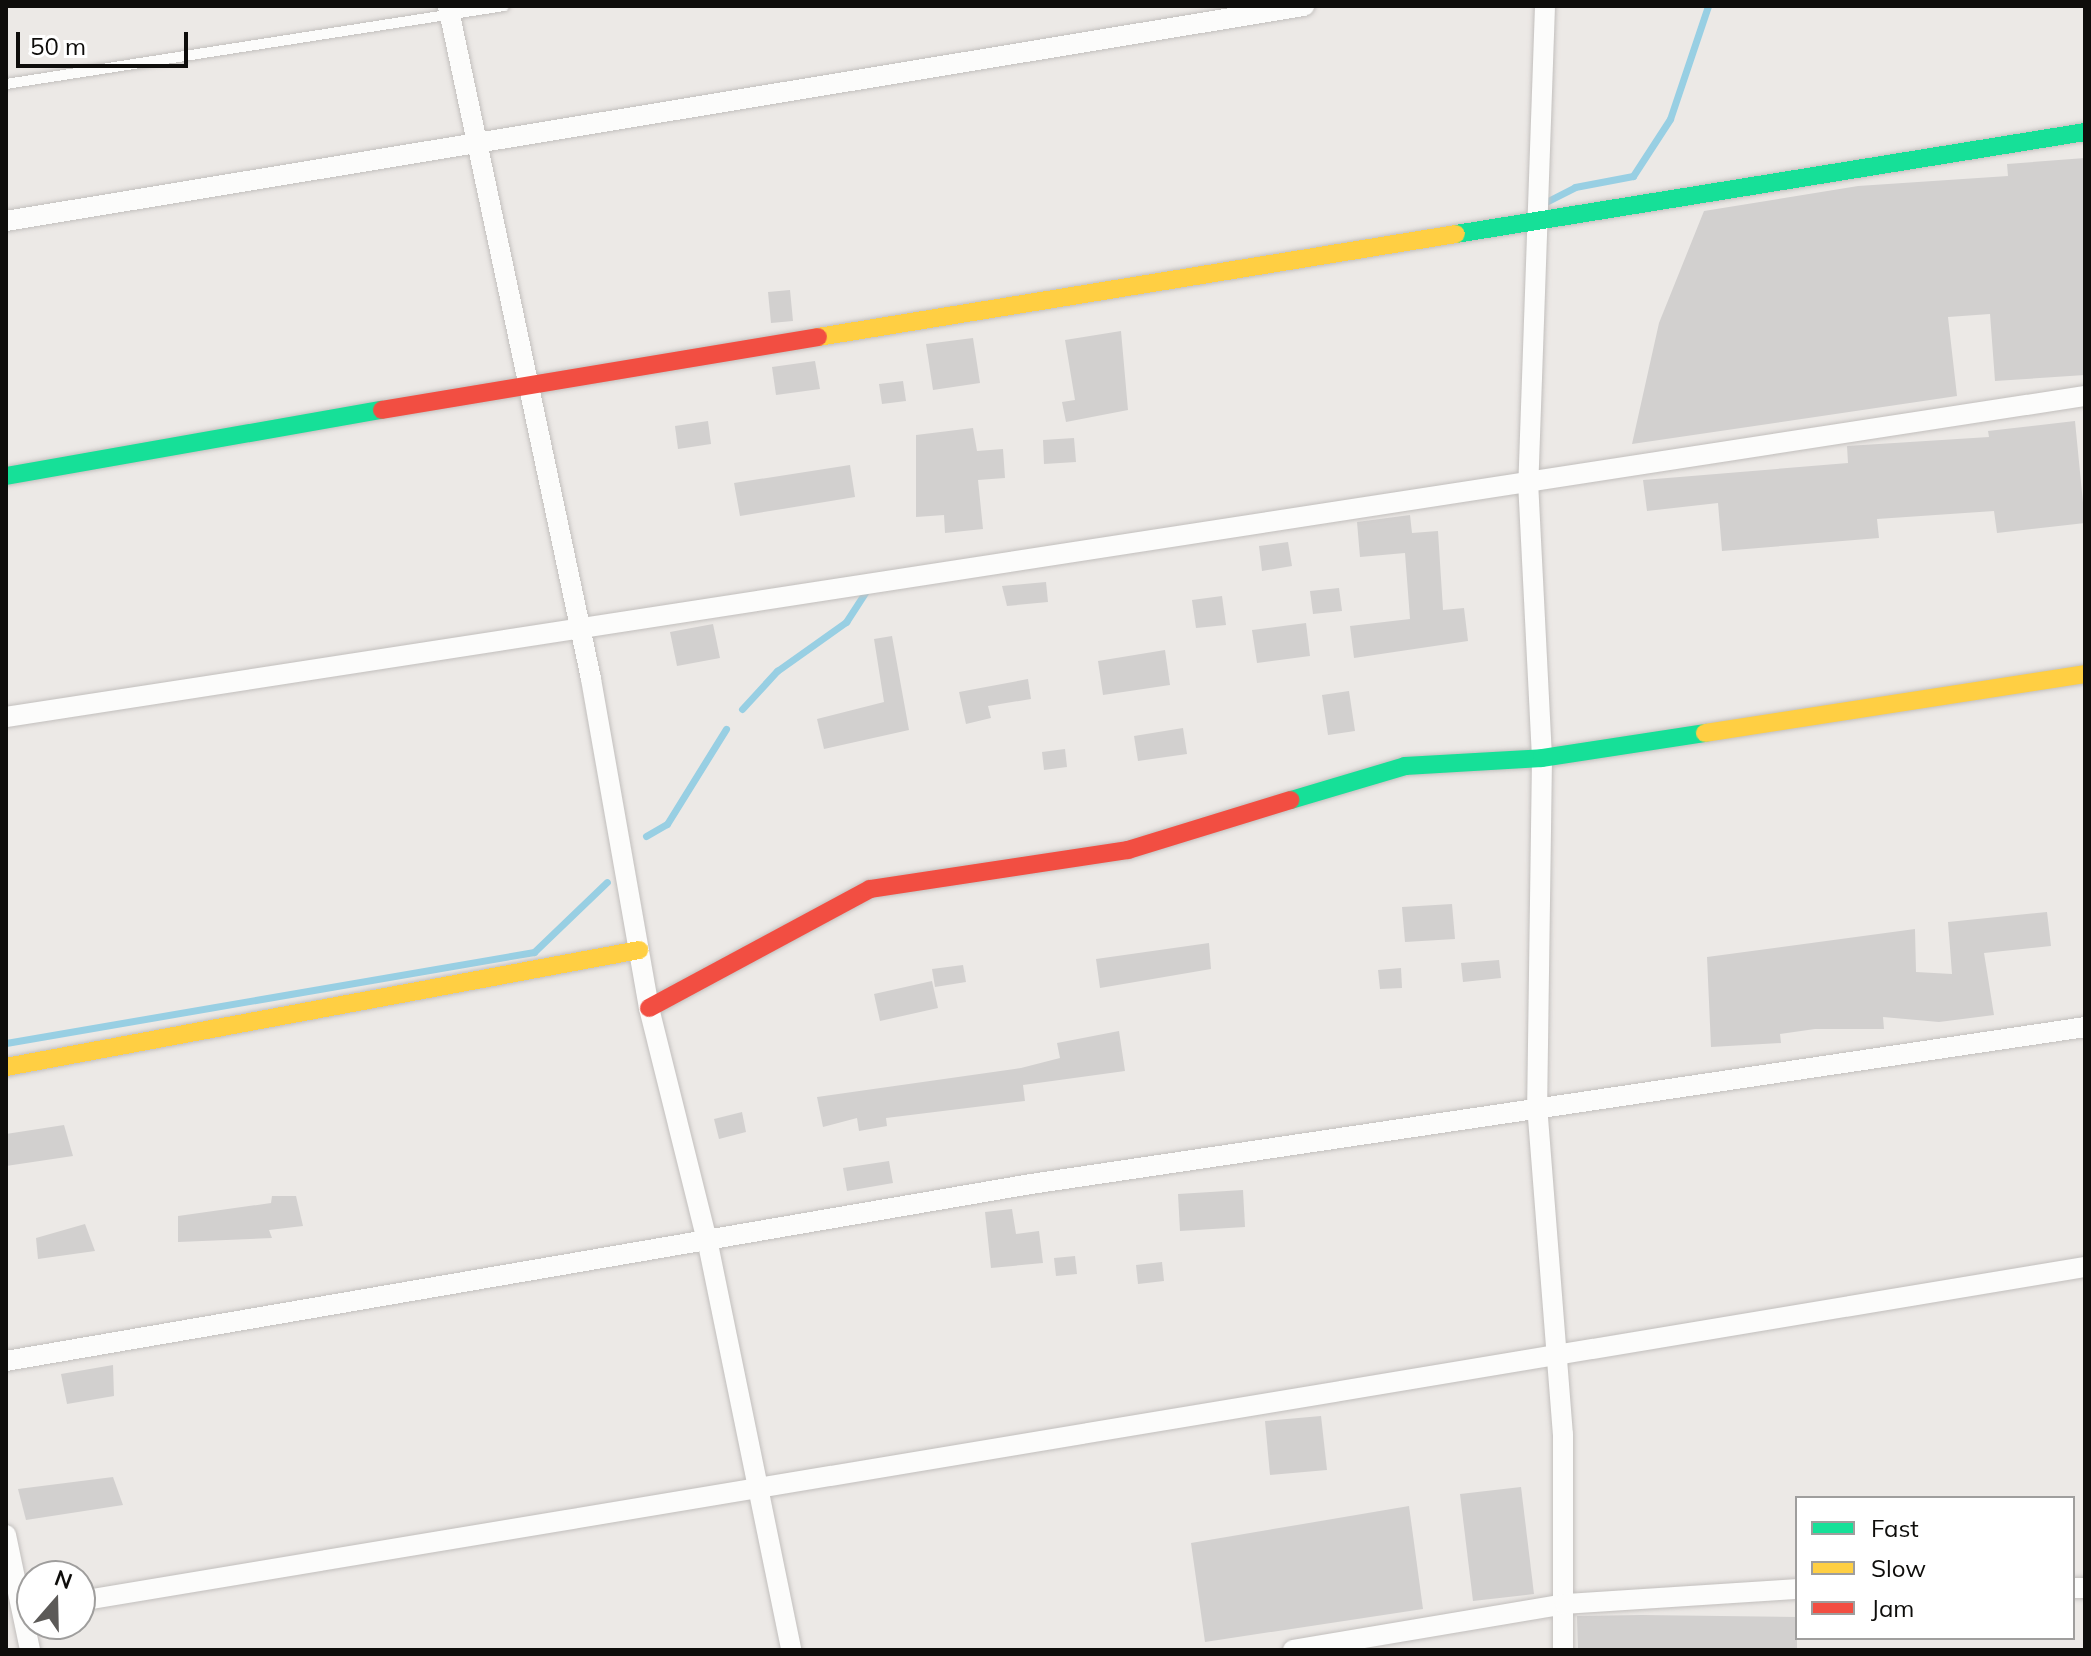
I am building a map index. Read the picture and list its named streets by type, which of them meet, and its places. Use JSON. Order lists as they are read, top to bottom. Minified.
{"legend":["Fast","Slow","Jam"],"scale_bar":"50 m","north":"top"}
